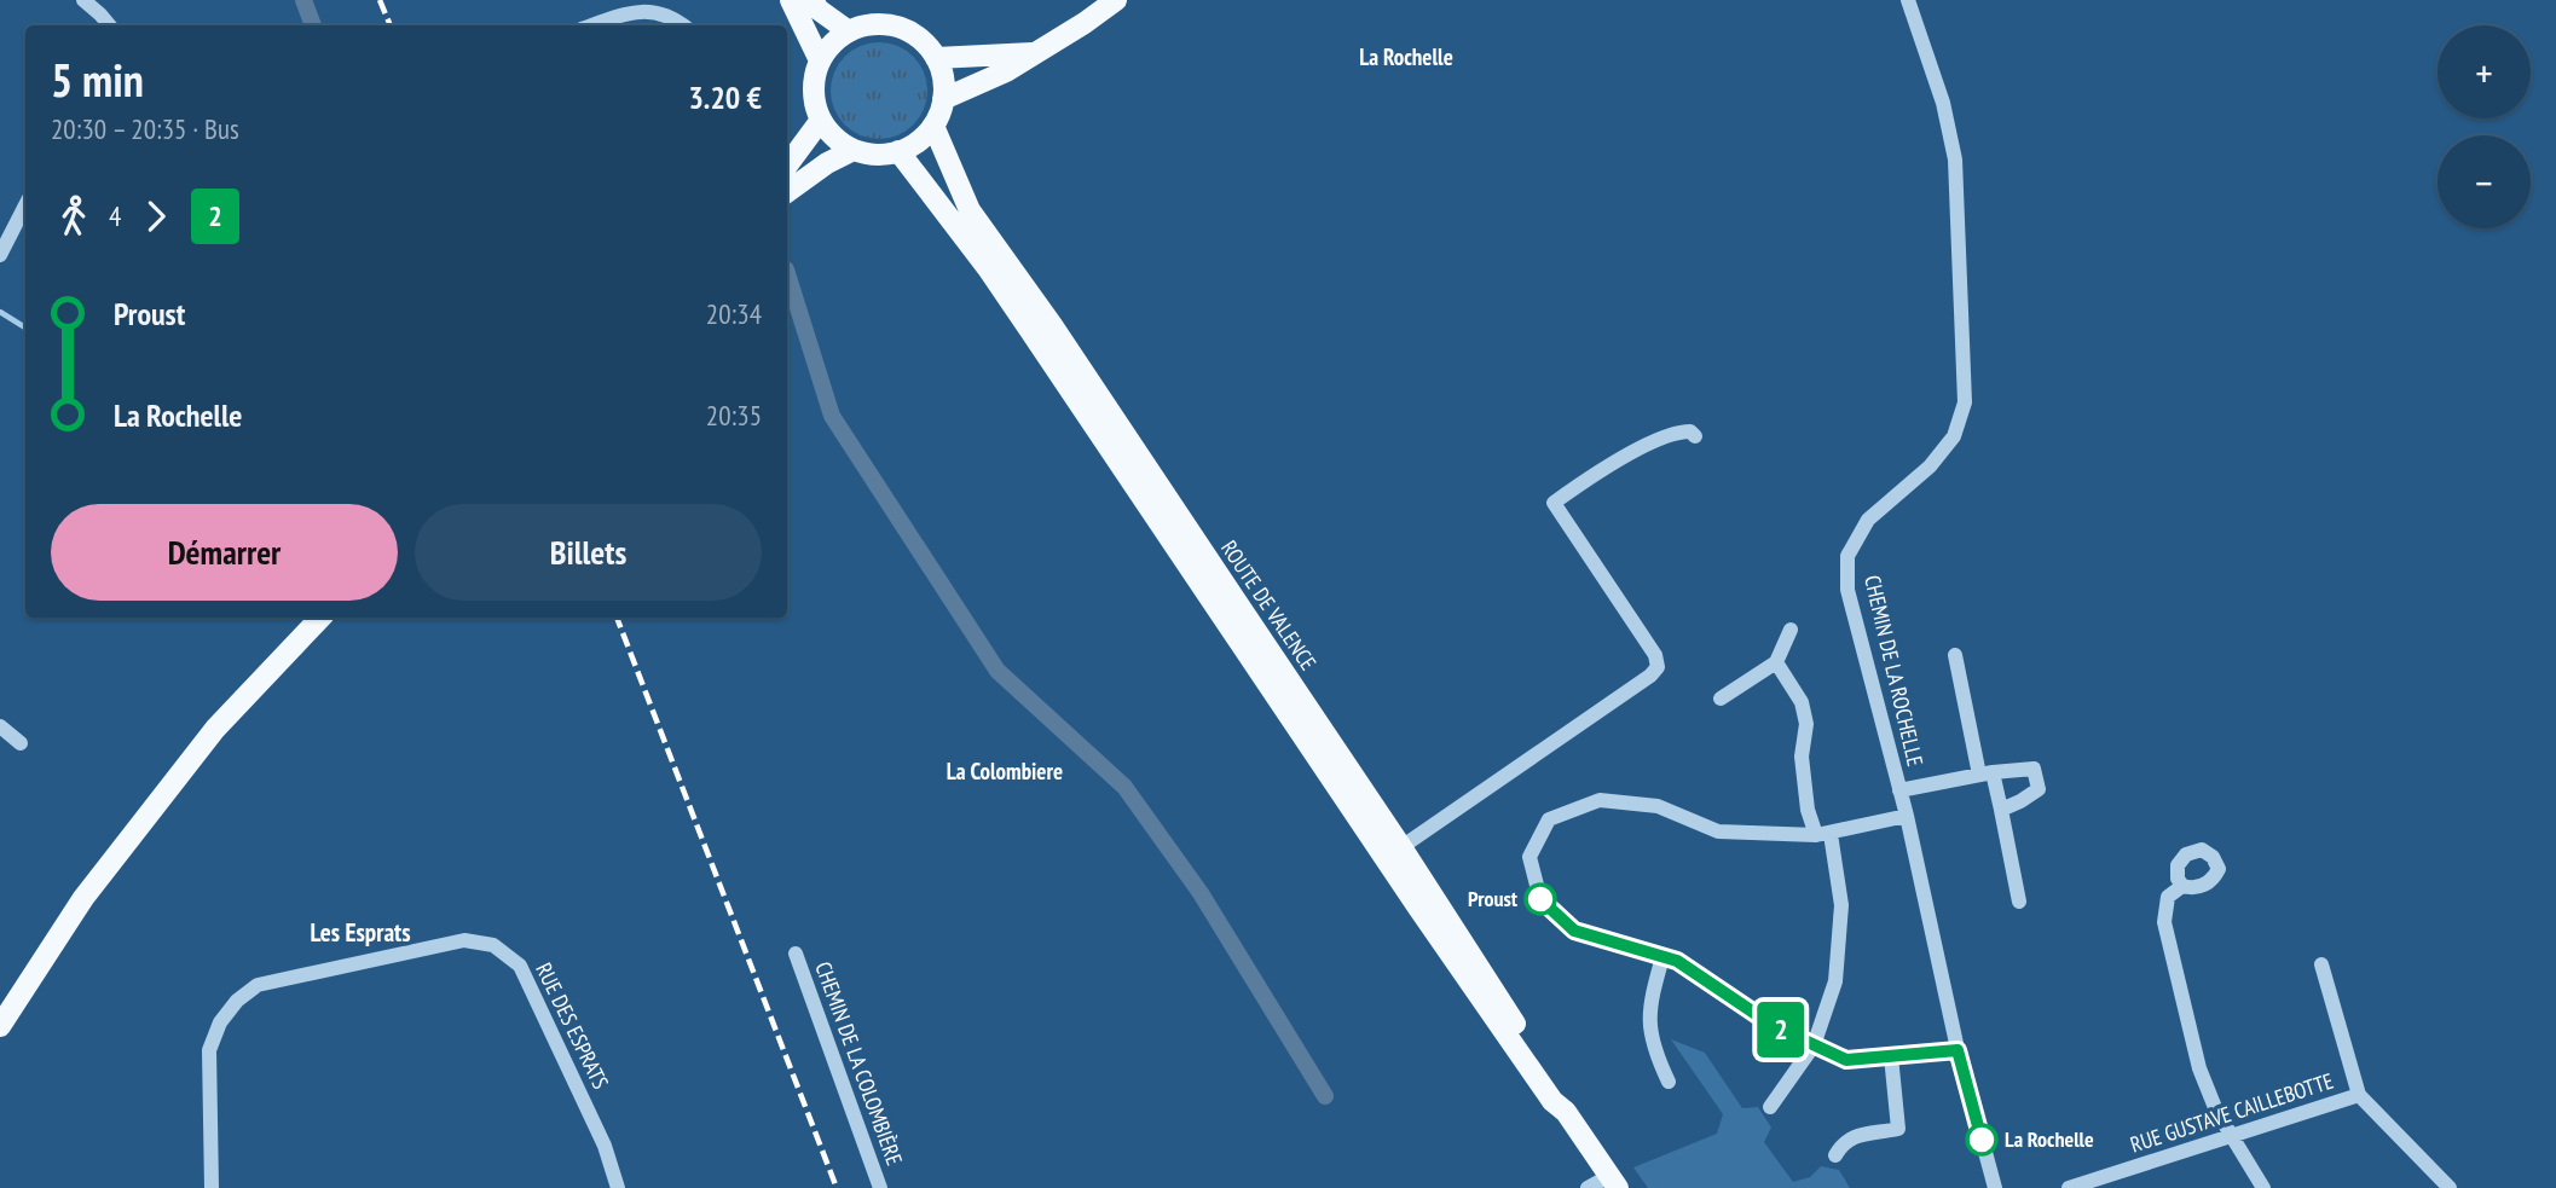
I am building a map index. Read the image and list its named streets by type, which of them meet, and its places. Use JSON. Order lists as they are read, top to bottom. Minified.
{"streets":{"main road":["ROUTE DE VALENCE"],"street":["CHEMIN DE LA ROCHELLE","RUE DES ESPRATS","CHEMIN DE LA COLOMBIÈRE","RUE GUSTAVE CAILLEBOTTE"]},"districts":["La Rochelle","La Colombiere","Les Esprats"],"places":["Proust","La Rochelle"],"lines":["bus line 2"],"page":{"on_map":"2","map_buttons":["+","−"],"heading":["5 min","20:30 – 20:35 · Bus","3.20 €"],"legs":["4","2"],"list":[{"name":"Proust","value":"20:34"},{"name":"La Rochelle","value":"20:35"}],"buttons":["Démarrer","Billets"]}}
